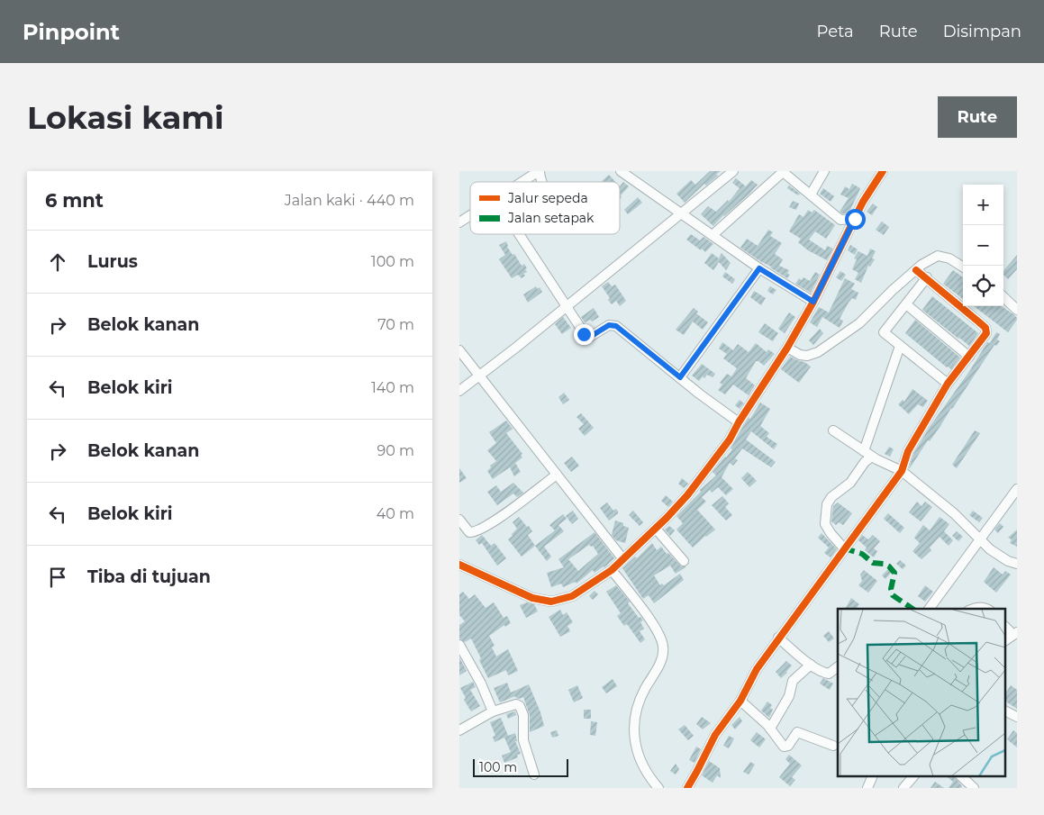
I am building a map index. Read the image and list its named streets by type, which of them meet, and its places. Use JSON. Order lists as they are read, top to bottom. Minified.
{"legend":["Jalur sepeda","Jalan setapak"],"scale_bar":"100 m","page":{"header":"Pinpoint","nav":["Peta","Rute","Disimpan"],"buttons":"Rute","title":"Lokasi kami","heading":["6 mnt","Jalan kaki · 440 m"],"map_buttons":["+","−"],"list":[["Lurus","100 m"],["Belok kanan","70 m"],["Belok kiri","140 m"],["Belok kanan","90 m"],["Belok kiri","40 m"],"Tiba di tujuan"],"scale":"100 m"}}
